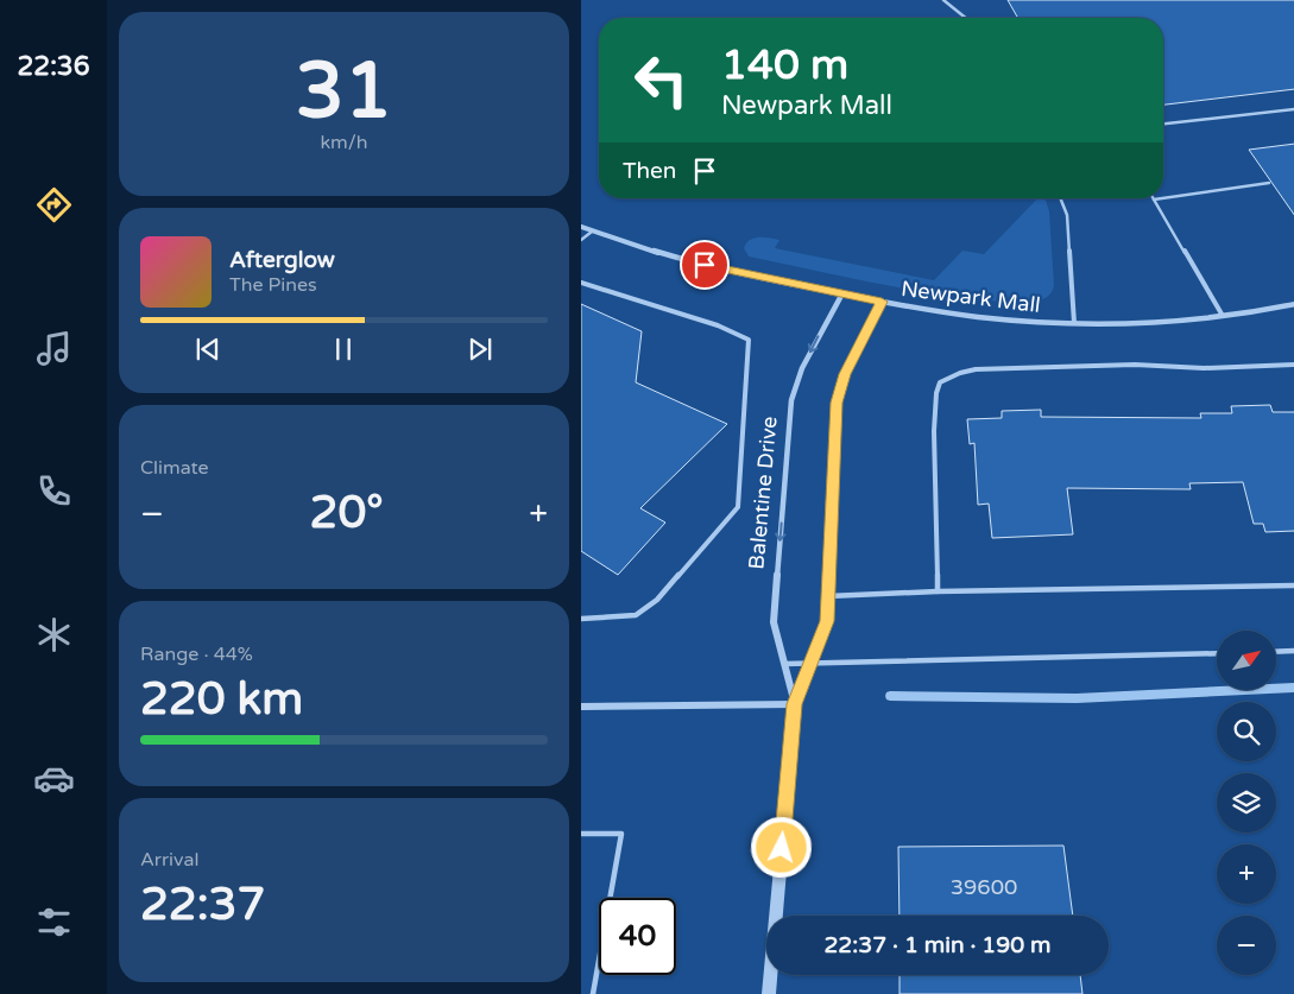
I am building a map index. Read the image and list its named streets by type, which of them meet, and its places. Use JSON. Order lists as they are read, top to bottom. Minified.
{"streets":{"street":["Newpark Mall","Balentine Drive"]},"crossings":[["Newpark Mall","Balentine Drive"]],"house_numbers":["39600"],"north":"top right","page":{"tabs":"22:36","tile":[["31","km/h"],"Climate",["Range · 44%","220 km"],["Arrival","22:37"]],"turn":["140 m","Newpark Mall"],"then":"Then","song":["Afterglow","The Pines"],"heat":["−","20°","+"],"map_buttons":["+","−"],"limit":"40","trip":"22:37 · 1 min · 190 m"}}
